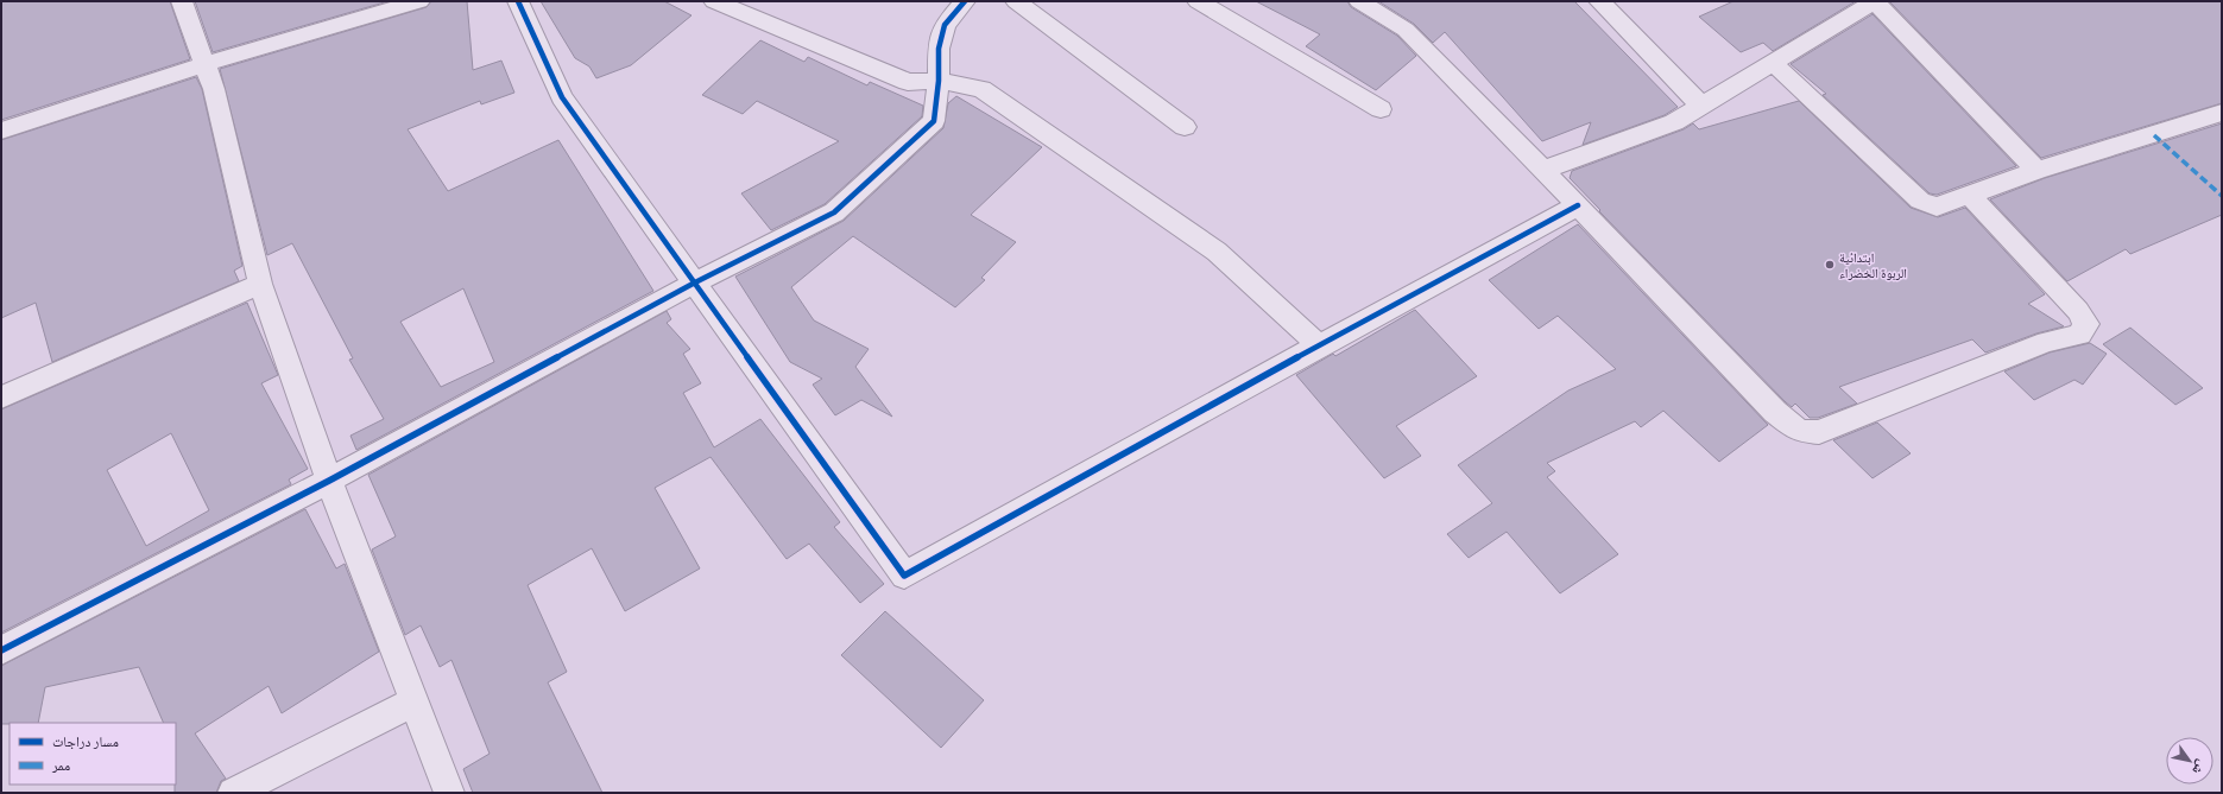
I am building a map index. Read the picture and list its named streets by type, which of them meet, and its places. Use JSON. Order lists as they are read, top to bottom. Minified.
{"places":["ابتدائية الربوة الخضراء"],"legend":["مسار دراجات","ممر"],"north":"bottom right"}
